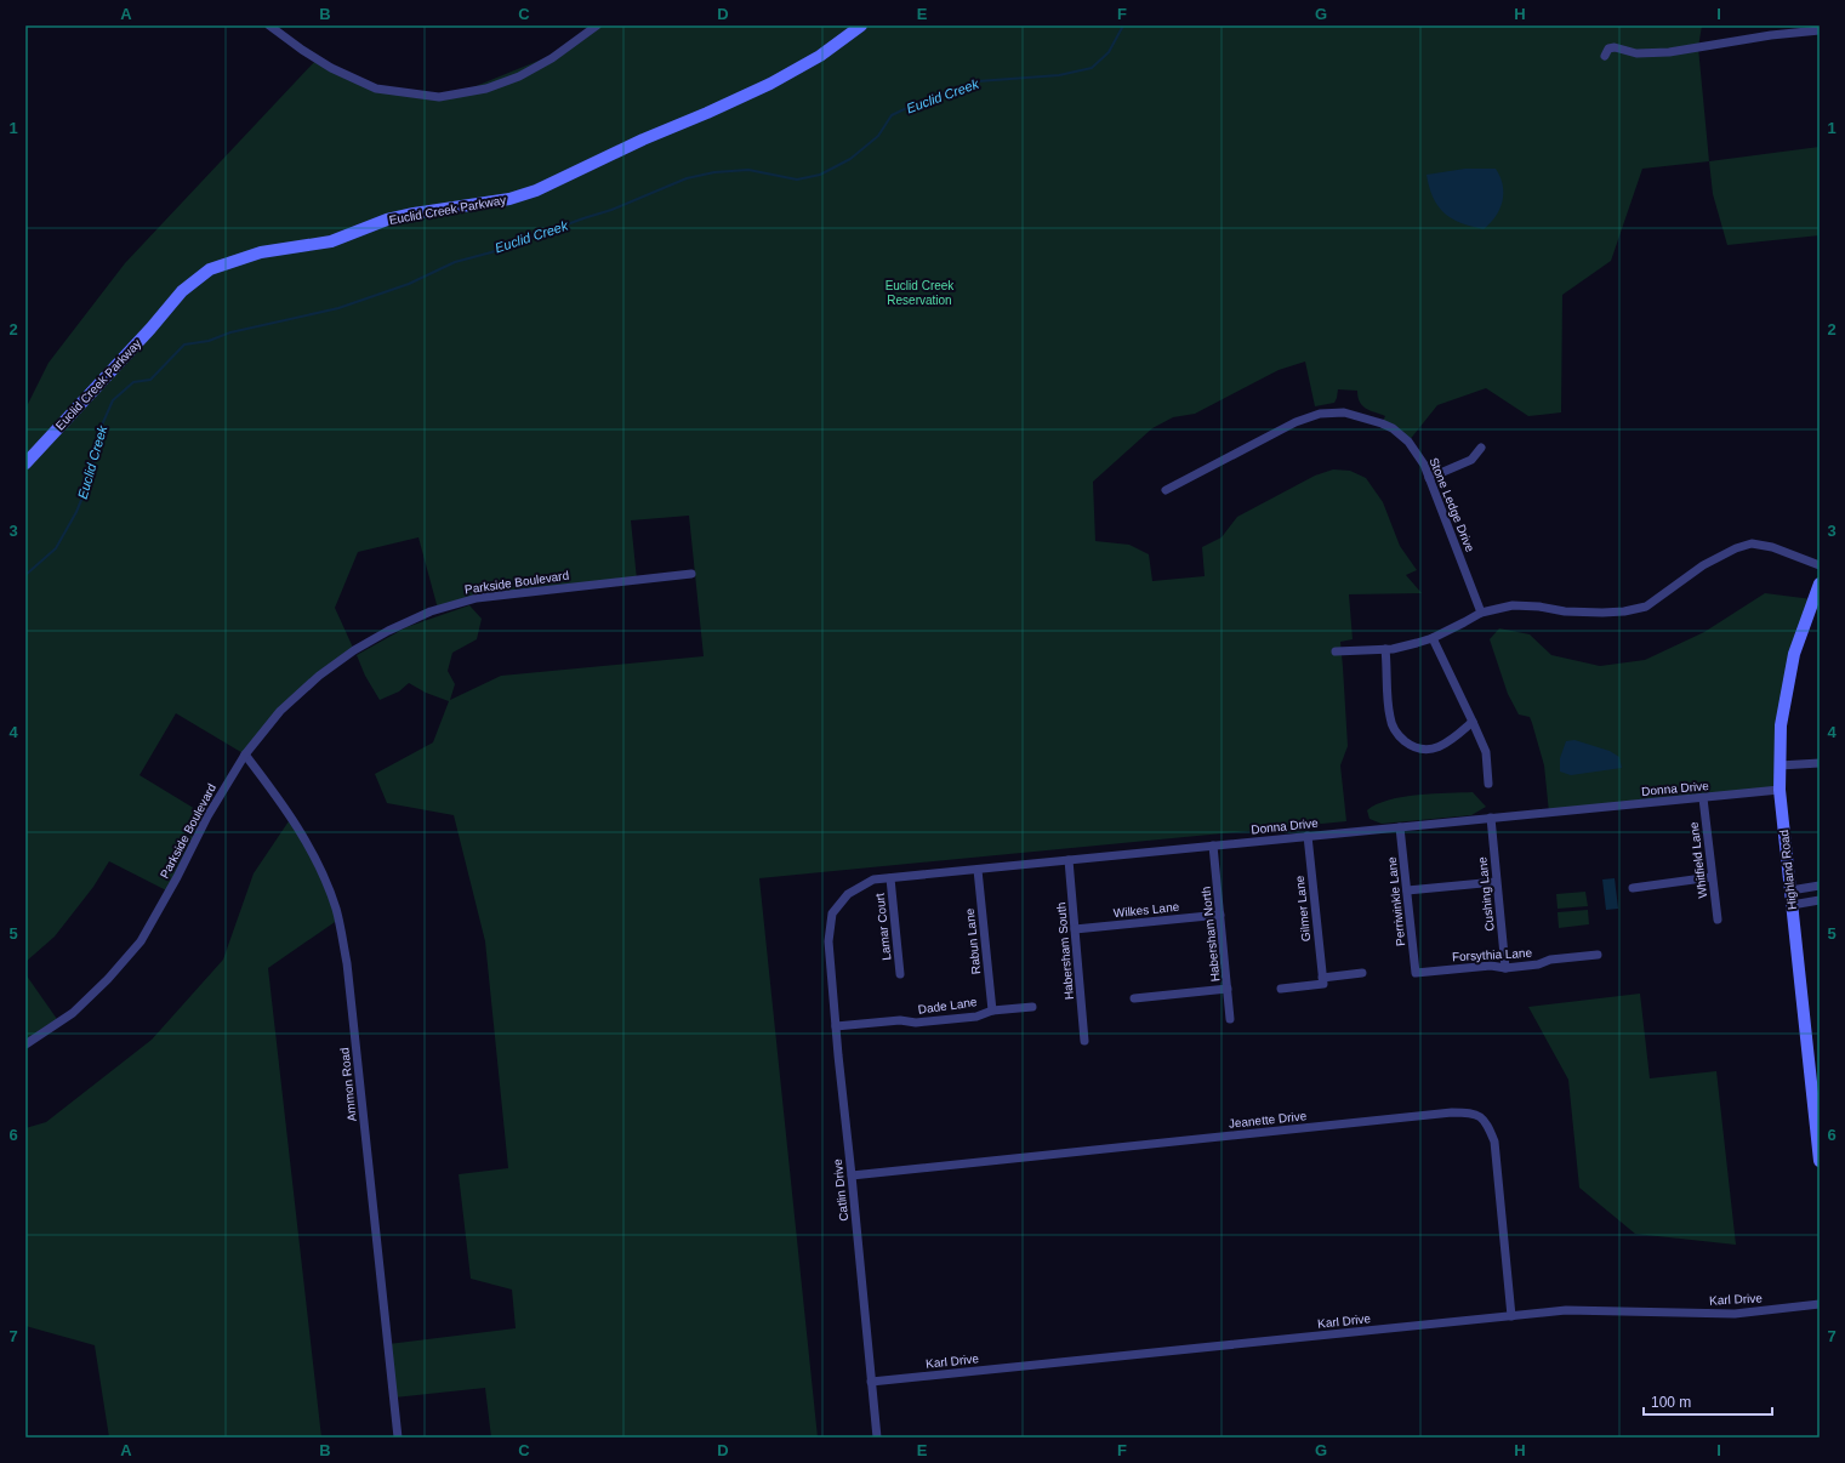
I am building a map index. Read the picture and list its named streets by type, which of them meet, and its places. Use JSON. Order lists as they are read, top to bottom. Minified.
{"streets":{"street":["Euclid Creek Parkway","Stone Ledge Drive","Parkside Boulevard","Donna Drive","Whitfield Lane","Highland Road","Cushing Lane","Perriwinkle Lane","Gilmer Lane","Wilkes Lane","Lamar Court","Habersham North","Rabun Lane","Habersham South","Forsythia Lane","Dade Lane","Ammon Road","Jeanette Drive","Catlin Drive","Karl Drive"]},"crossings":[["Parkside Boulevard","Ammon Road"],["Donna Drive","Whitfield Lane"],["Donna Drive","Highland Road"],["Donna Drive","Cushing Lane"],["Donna Drive","Perriwinkle Lane"],["Donna Drive","Gilmer Lane"],["Donna Drive","Lamar Court"],["Donna Drive","Habersham North"],["Donna Drive","Rabun Lane"],["Donna Drive","Habersham South"],["Donna Drive","Catlin Drive"],["Cushing Lane","Forsythia Lane"],["Perriwinkle Lane","Forsythia Lane"],["Wilkes Lane","Habersham North"],["Wilkes Lane","Habersham South"],["Rabun Lane","Dade Lane"],["Dade Lane","Catlin Drive"],["Jeanette Drive","Catlin Drive"],["Jeanette Drive","Karl Drive"],["Catlin Drive","Karl Drive"]],"water":["Euclid Creek"],"parks":["Euclid Creek Reservation"],"scale_bar":"100 m","grid":{"columns":["A","B","C","D","E","F","G","H","I"],"rows":["1","2","3","4","5","6","7"]}}
